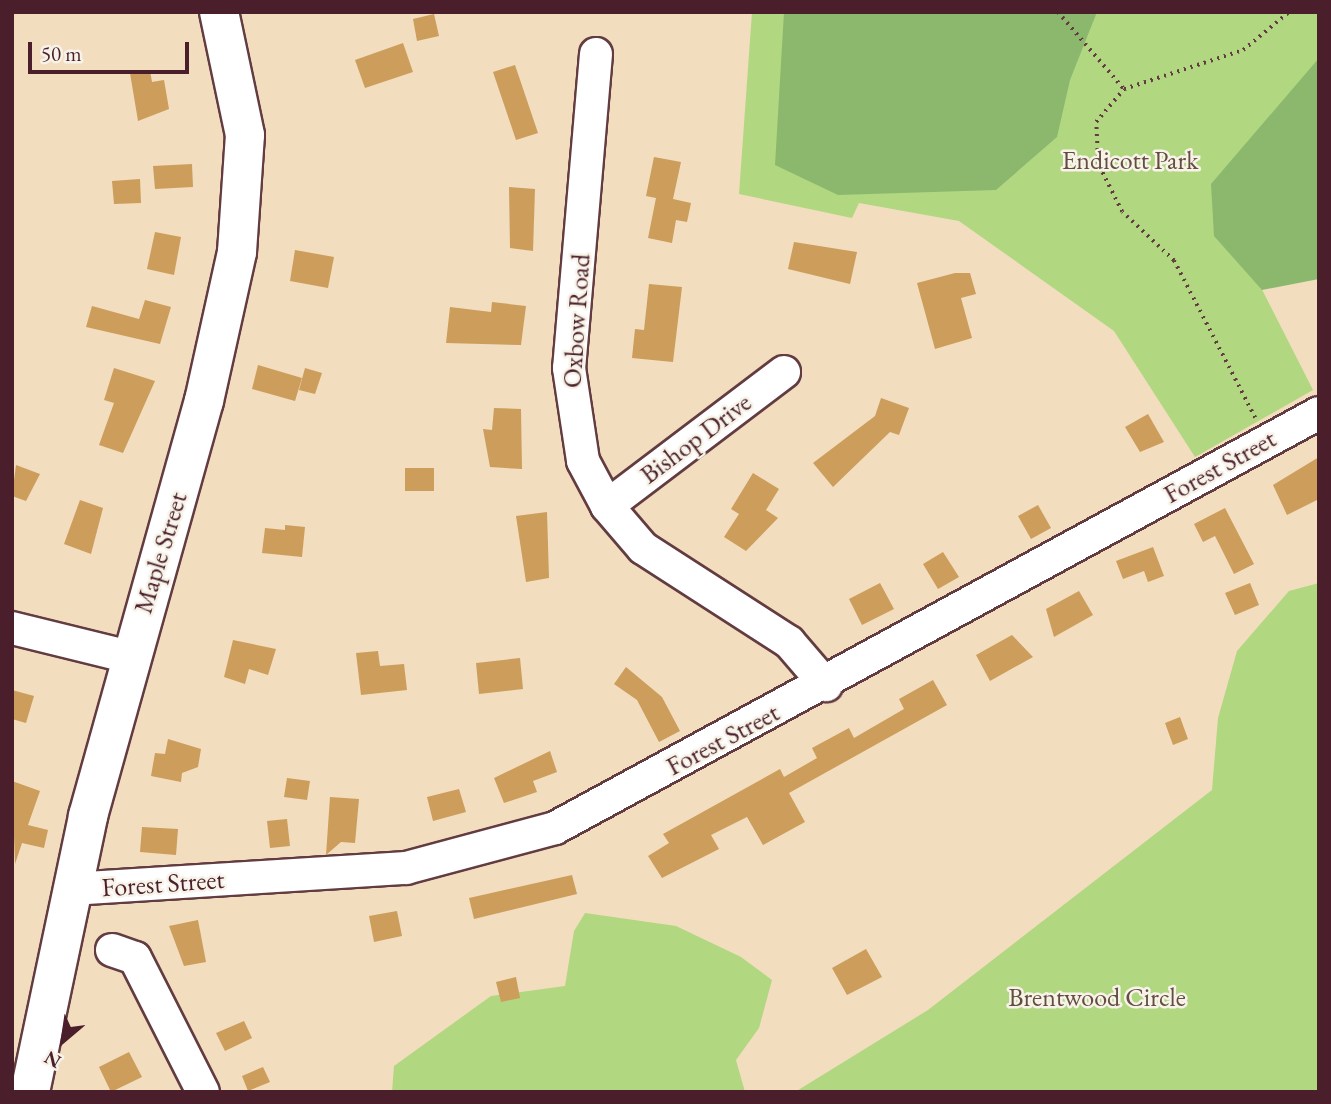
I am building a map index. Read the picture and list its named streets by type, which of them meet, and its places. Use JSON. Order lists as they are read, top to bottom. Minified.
{"streets":{"main road":["Maple Street"],"street":["Oxbow Road","Bishop Drive","Forest Street"]},"crossings":[["Oxbow Road","Bishop Drive"],["Oxbow Road","Forest Street"],["Forest Street","Maple Street"]],"parks":["Endicott Park","Brentwood Circle"],"scale_bar":"50 m","north":"bottom left"}
